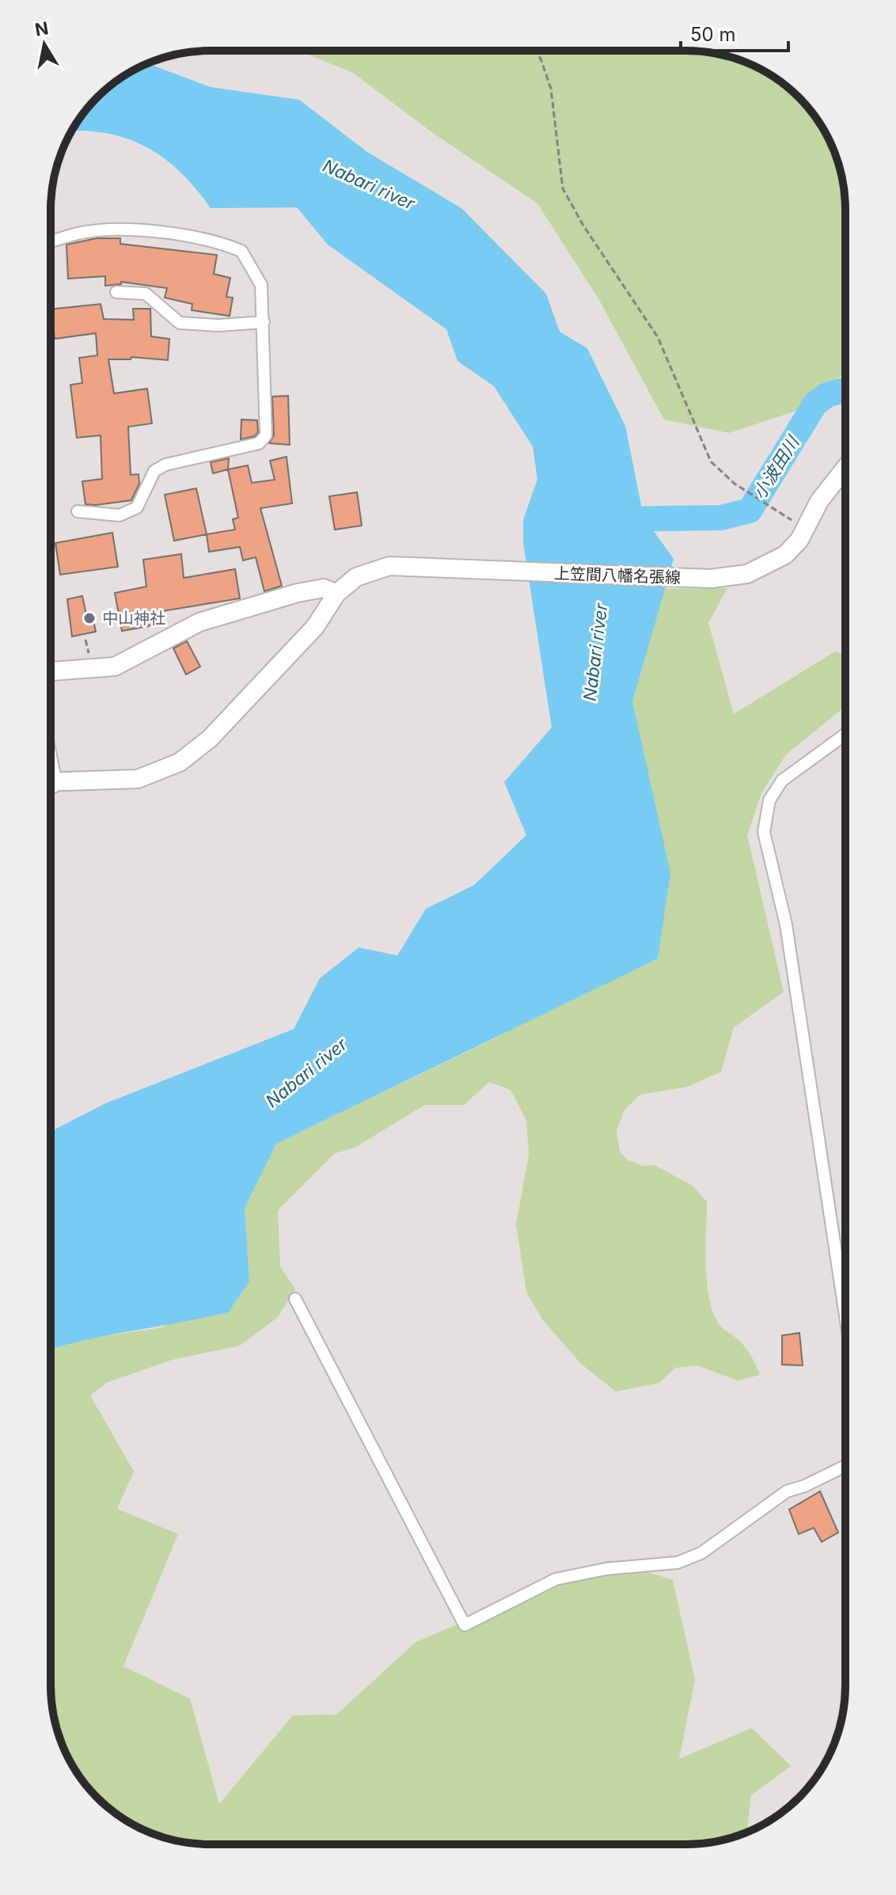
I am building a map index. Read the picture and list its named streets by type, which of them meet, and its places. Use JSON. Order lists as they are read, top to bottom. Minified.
{"streets":{"main road":["上笠間八幡名張線"]},"water":["Nabari river","小波田川"],"places":["中山神社"],"scale_bar":"50 m","north":"top"}
